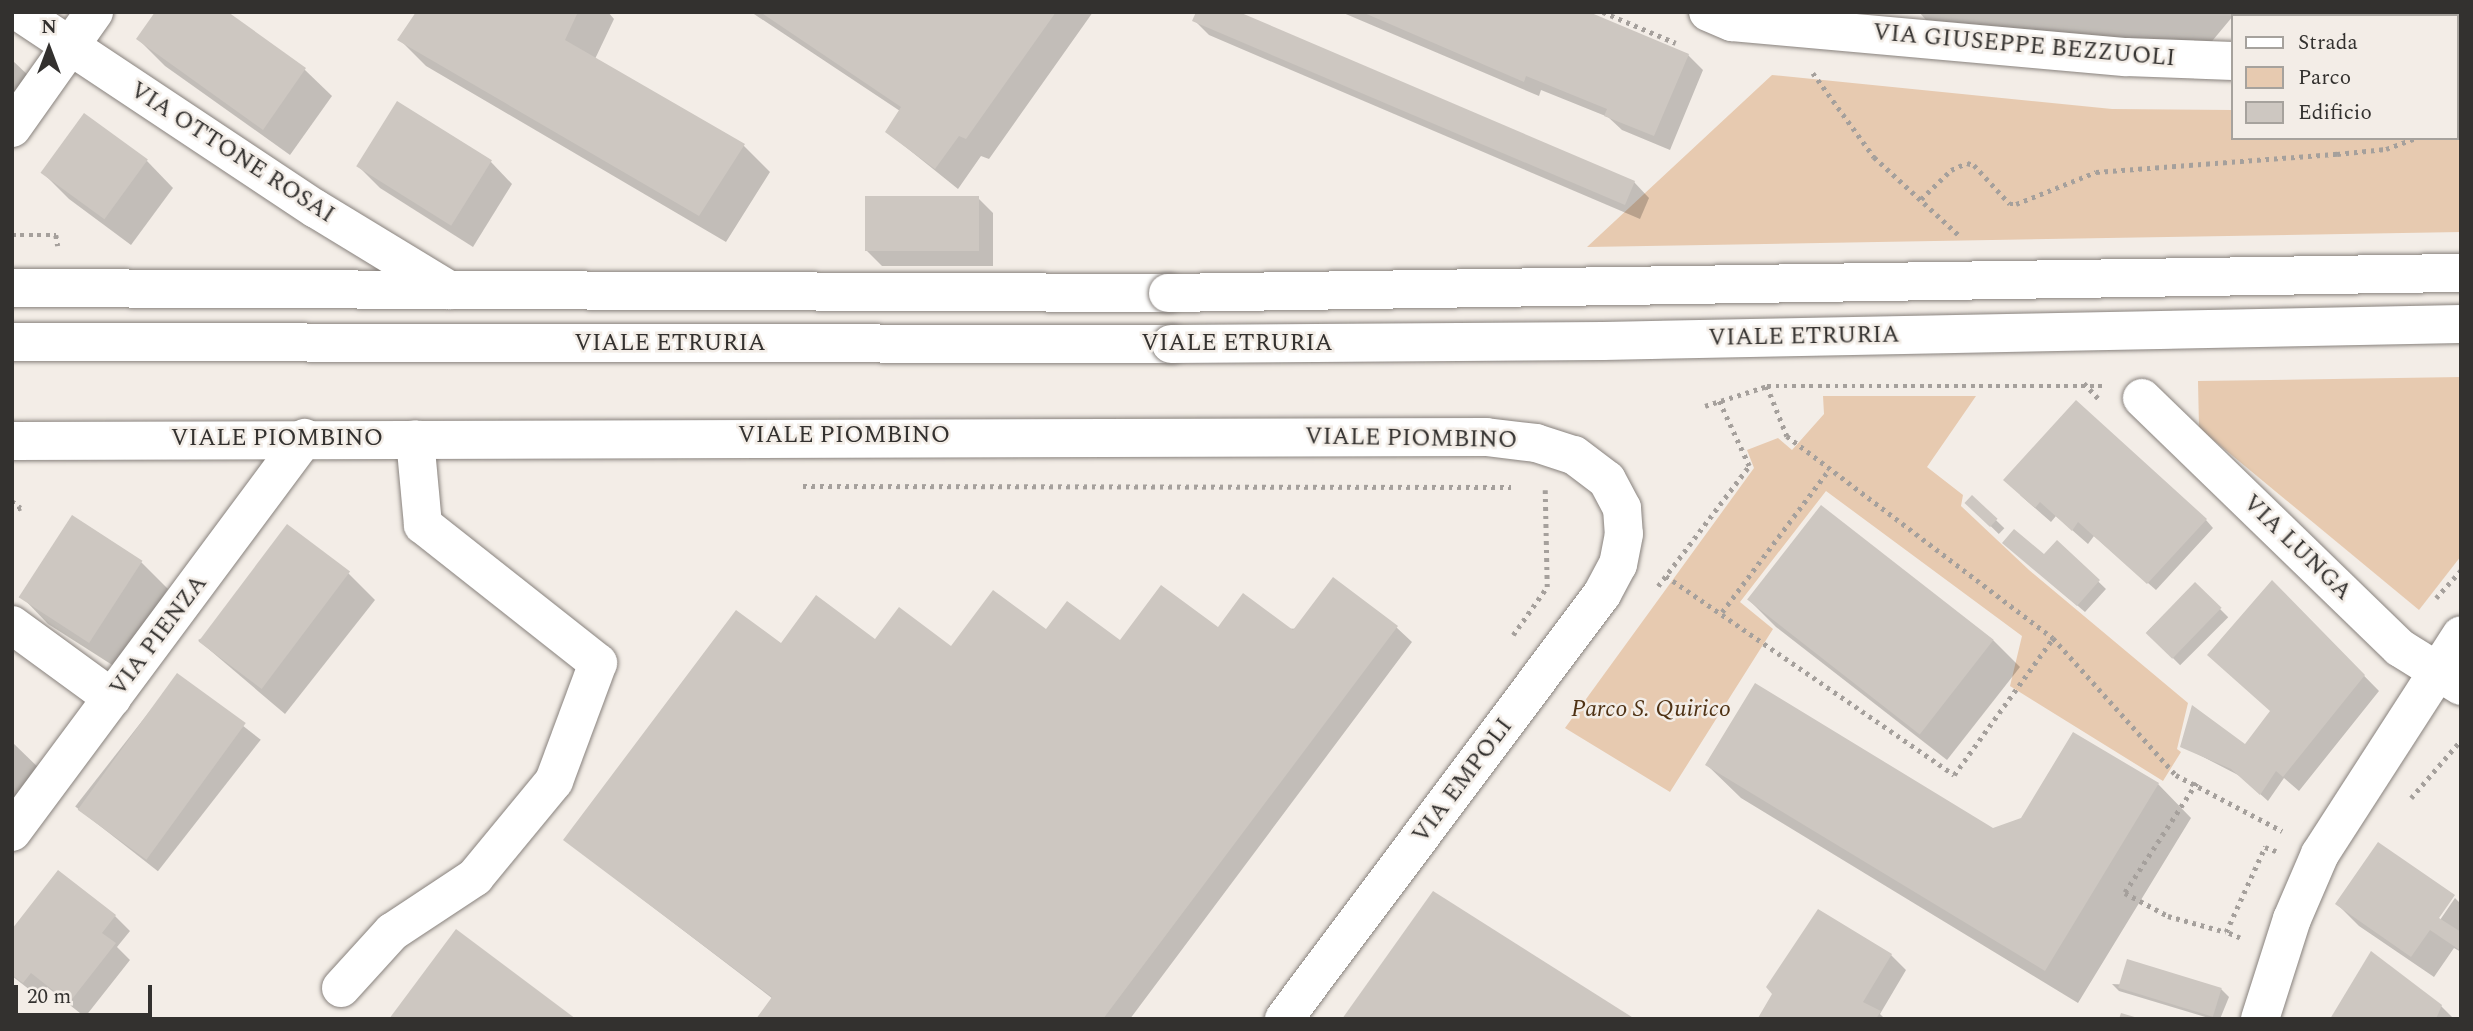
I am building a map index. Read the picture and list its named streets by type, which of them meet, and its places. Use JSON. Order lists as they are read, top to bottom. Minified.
{"streets":{"street":["VIA GIUSEPPE BEZZUOLI","VIA OTTONE ROSAI","VIALE ETRURIA","VIALE PIOMBINO","VIA LUNGA","VIA PIENZA","VIA EMPOLI"]},"crossings":[["VIA OTTONE ROSAI","VIALE ETRURIA"],["VIALE PIOMBINO","VIA PIENZA"],["VIALE PIOMBINO","VIA EMPOLI"]],"parks":["Parco S. Quirico"],"legend":["Strada","Parco","Edificio"],"scale_bar":"20 m","north":"top"}
